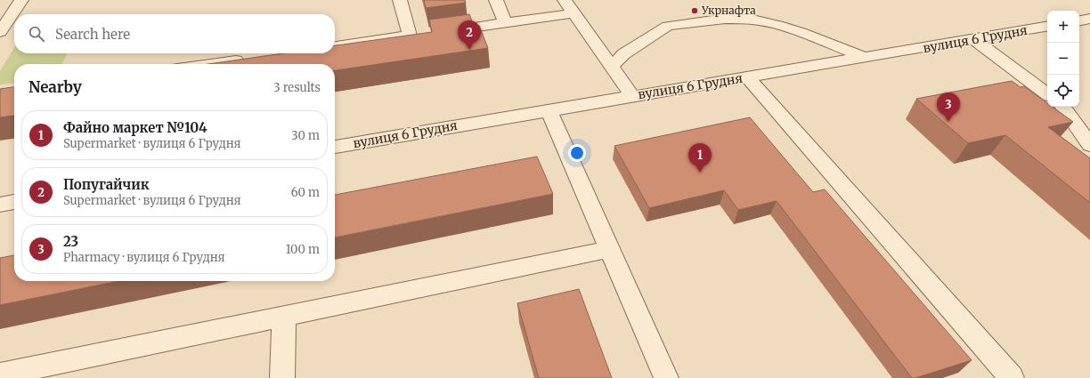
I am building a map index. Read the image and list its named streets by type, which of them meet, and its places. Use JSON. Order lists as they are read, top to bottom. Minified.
{"streets":{"street":["вулиця 6 Грудня"]},"places":["Укрнафта"],"page":{"map_buttons":["+","−"],"search":"Search here","pins":["2","3","1"],"heading":["Nearby","3 results"],"list":[{"mark":"1","name":"Файно маркет №104","note":"Supermarket · вулиця 6 Грудня","value":"30 m"},{"mark":"2","name":"Попугайчик","note":"Supermarket · вулиця 6 Грудня","value":"60 m"},{"mark":"3","name":"23","note":"Pharmacy · вулиця 6 Грудня","value":"100 m"}]}}
